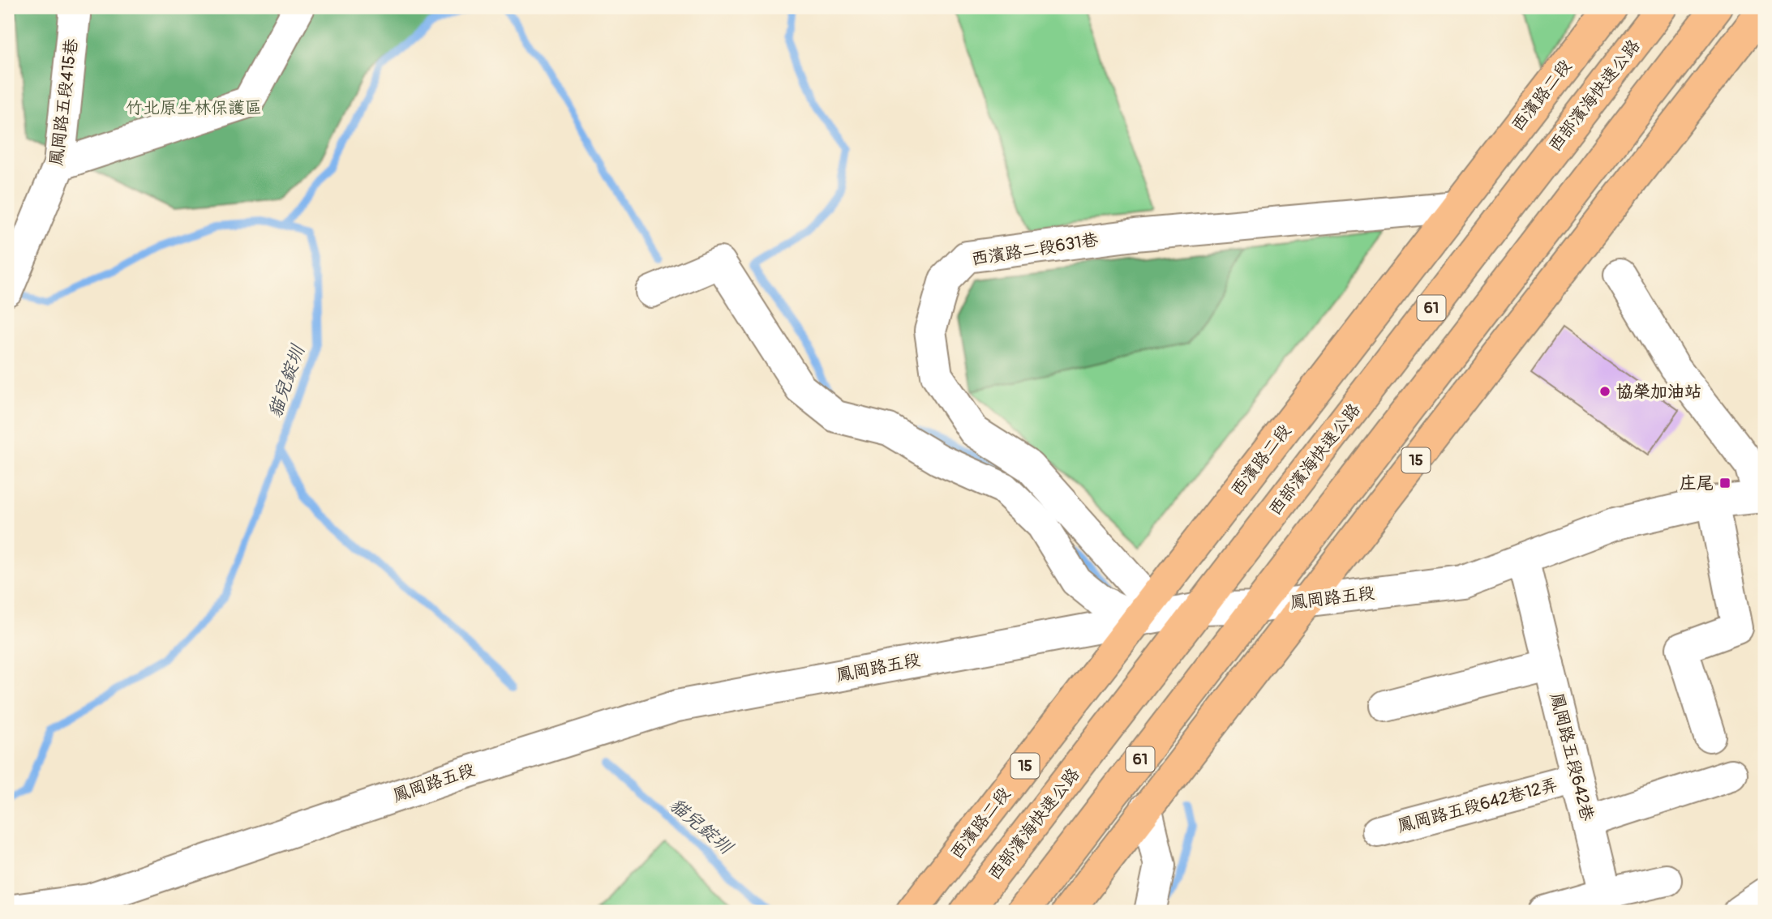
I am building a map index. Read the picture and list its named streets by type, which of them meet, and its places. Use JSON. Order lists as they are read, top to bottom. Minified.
{"streets":{"main road":["西濱路二段","西部濱海快速公路","61","15"],"street":["鳳岡路五段415巷","西濱路二段631巷","鳳岡路五段","鳳岡路五段642巷","鳳岡路五段642巷12弄"]},"crossings":[["西濱路二段","西濱路二段631巷"],["西濱路二段","鳳岡路五段"],["西部濱海快速公路","鳳岡路五段"],["西濱路二段631巷","鳳岡路五段"],["61","鳳岡路五段"],["15","鳳岡路五段"],["鳳岡路五段","鳳岡路五段642巷"],["鳳岡路五段642巷","鳳岡路五段642巷12弄"]],"water":["貓兒錠圳"],"parks":["竹北原生林保護區"],"places":{"other":["協榮加油站"],"transit":["庄尾"]}}
